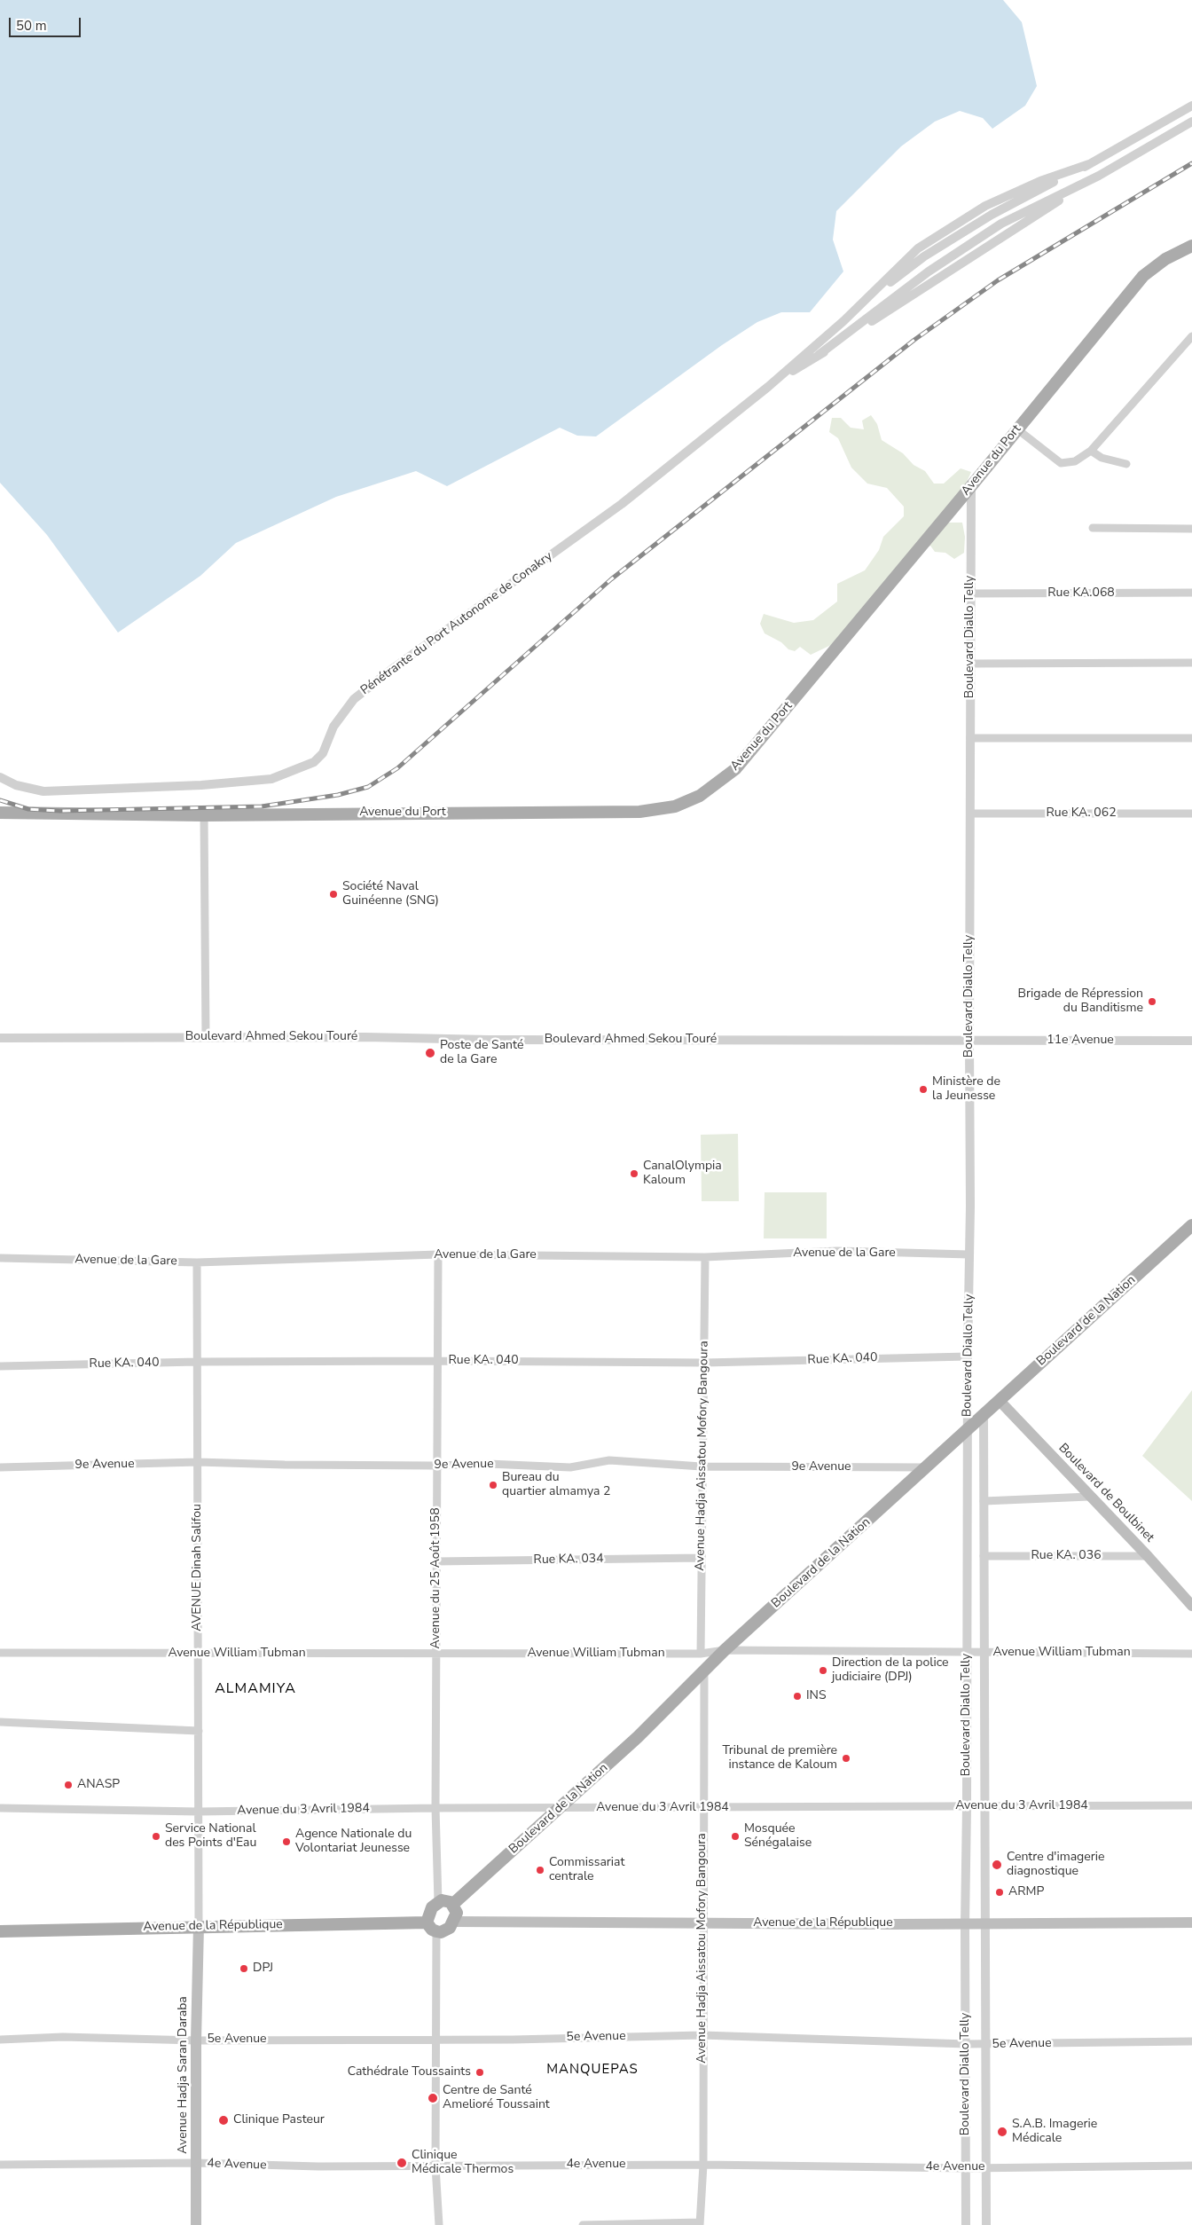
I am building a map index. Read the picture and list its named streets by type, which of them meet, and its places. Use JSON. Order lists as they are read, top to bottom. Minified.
{"streets":{"main road":["Avenue du Port","Boulevard de la Nation","Boulevard de Boulbinet","Avenue de la République","Avenue Hadja Saran Daraba"],"street":["Rue KA.068","Pénétrante du Port Autonome de Conakry","Boulevard Diallo Telly","Rue KA. 062","Boulevard Ahmed Sekou Touré","11e Avenue","Avenue de la Gare","Rue KA. 040","Avenue Hadja Aissatou Mofory Bangoura","9e Avenue","Rue KA. 036","Rue KA. 034","AVENUE Dinah Salifou","Avenue du 25 Août 1958","Avenue William Tubman","Avenue du 3 Avril 1984","5e Avenue","4e Avenue"]},"crossings":[["Avenue du Port","Boulevard Diallo Telly"],["Rue KA.068","Boulevard Diallo Telly"],["Boulevard Diallo Telly","Rue KA. 062"],["Boulevard Diallo Telly","Boulevard Ahmed Sekou Touré"],["Boulevard Diallo Telly","11e Avenue"],["Boulevard Diallo Telly","Avenue de la Gare"],["Boulevard Diallo Telly","Boulevard de la Nation"],["Boulevard Diallo Telly","Rue KA. 040"],["Boulevard Diallo Telly","Rue KA. 036"],["Boulevard Diallo Telly","Avenue William Tubman"],["Boulevard Diallo Telly","Avenue du 3 Avril 1984"],["Boulevard Diallo Telly","Avenue de la République"],["Boulevard Diallo Telly","5e Avenue"],["Boulevard Diallo Telly","4e Avenue"],["Boulevard Ahmed Sekou Touré","11e Avenue"],["Avenue de la Gare","Avenue Hadja Aissatou Mofory Bangoura"],["Avenue de la Gare","AVENUE Dinah Salifou"],["Avenue de la Gare","Avenue du 25 Août 1958"],["Boulevard de la Nation","Avenue Hadja Aissatou Mofory Bangoura"],["Boulevard de la Nation","9e Avenue"],["Boulevard de la Nation","Boulevard de Boulbinet"],["Boulevard de la Nation","Avenue du 25 Août 1958"],["Boulevard de la Nation","Avenue William Tubman"],["Boulevard de la Nation","Avenue du 3 Avril 1984"],["Boulevard de la Nation","Avenue de la République"],["Rue KA. 040","Avenue Hadja Aissatou Mofory Bangoura"],["Rue KA. 040","AVENUE Dinah Salifou"],["Rue KA. 040","Avenue du 25 Août 1958"],["Avenue Hadja Aissatou Mofory Bangoura","9e Avenue"],["Avenue Hadja Aissatou Mofory Bangoura","Rue KA. 034"],["Avenue Hadja Aissatou Mofory Bangoura","Avenue William Tubman"],["Avenue Hadja Aissatou Mofory Bangoura","Avenue du 3 Avril 1984"],["Avenue Hadja Aissatou Mofory Bangoura","Avenue de la République"],["Avenue Hadja Aissatou Mofory Bangoura","5e Avenue"],["Avenue Hadja Aissatou Mofory Bangoura","4e Avenue"],["9e Avenue","AVENUE Dinah Salifou"],["9e Avenue","Avenue du 25 Août 1958"],["Boulevard de Boulbinet","Rue KA. 036"],["Rue KA. 034","Avenue du 25 Août 1958"],["AVENUE Dinah Salifou","Avenue William Tubman"],["AVENUE Dinah Salifou","Avenue du 3 Avril 1984"],["AVENUE Dinah Salifou","Avenue de la République"],["AVENUE Dinah Salifou","Avenue Hadja Saran Daraba"],["Avenue du 25 Août 1958","Avenue William Tubman"],["Avenue du 25 Août 1958","Avenue du 3 Avril 1984"],["Avenue du 25 Août 1958","Avenue de la République"],["Avenue de la République","Avenue Hadja Saran Daraba"],["5e Avenue","Avenue Hadja Saran Daraba"],["Avenue Hadja Saran Daraba","4e Avenue"]],"districts":["ALMAMIYA","MANQUEPAS"],"places":["Société Naval Guinéenne (SNG)","Brigade de Répression du Banditisme","Poste de Santé de la Gare","Ministère de la Jeunesse","CanalOlympia Kaloum","Bureau du quartier almamya 2","Direction de la police judiciaire (DPJ)","INS","Tribunal de première instance de Kaloum","ANASP","Service National des Points d'Eau","Mosquée Sénégalaise","Agence Nationale du Volontariat Jeunesse","Centre d'imagerie diagnostique","Commissariat centrale","ARMP","DPJ","Cathédrale Toussaints","Centre de Santé Amelioré Toussaint","Clinique Pasteur","S.A.B. Imagerie Médicale","Clinique Médicale Thermos"],"scale_bar":"50 m"}
